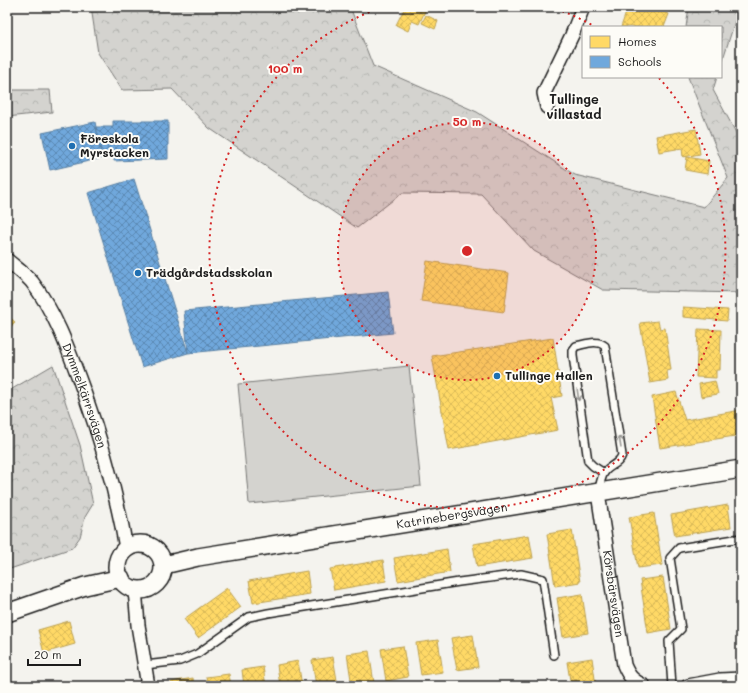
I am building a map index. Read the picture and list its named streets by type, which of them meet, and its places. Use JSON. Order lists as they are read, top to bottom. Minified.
{"streets":{"street":["Dymmelkärrsvägen","Katrinebergsvägen","Körsbärsvägen"]},"crossings":[["Dymmelkärrsvägen","Katrinebergsvägen"],["Katrinebergsvägen","Körsbärsvägen"]],"districts":["Tullinge villastad"],"places":["Föreskola Myrstacken","Trädgårdstadsskolan","Tullinge Hallen"],"legend":["Homes","Schools"],"scale_bar":"20 m","rings":["100 m","50 m"]}
